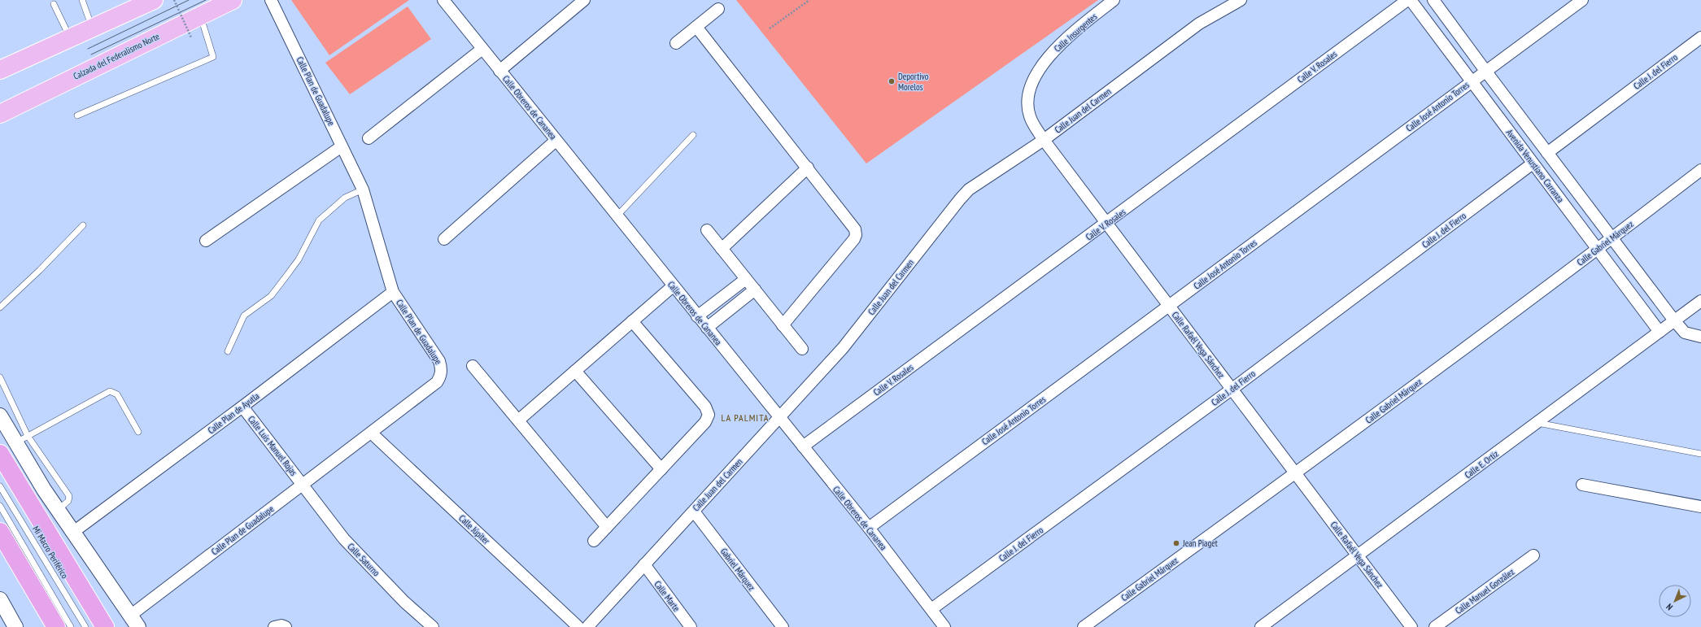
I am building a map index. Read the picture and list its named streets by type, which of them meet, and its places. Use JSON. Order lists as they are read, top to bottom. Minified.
{"streets":{"main road":["Calzada del Federalismo Norte"],"street":["Calle Insurgentes","Calle V. Rosales","Calle J. del Fierro","Calle Plan de Guadalupe","Calle José Antonio Torres","Calle Obreros de Cananea","Calle Juan del Carmen","Avenida Venustiano Carranza","Calle Gabriel Márquez","Calle Rafaél Vega Sánchez","Calle Plan de Ayutla","Calle Luis Manuel Rojas","Calle E. Ortiz","Calle Júpiter","Calle Saturno","Gabriel Márquez","Calle Manuel González","Calle Marte"],"lane":["Mi Macro Periférico"]},"crossings":[["Calle Insurgentes","Calle Juan del Carmen"],["Calle Insurgentes","Calle Rafaél Vega Sánchez"],["Calle V. Rosales","Calle Obreros de Cananea"],["Calle V. Rosales","Calle Rafaél Vega Sánchez"],["Calle J. del Fierro","Calle Obreros de Cananea"],["Calle J. del Fierro","Avenida Venustiano Carranza"],["Calle J. del Fierro","Calle Rafaél Vega Sánchez"],["Calle Plan de Guadalupe","Calle Plan de Ayutla"],["Calle Plan de Guadalupe","Calle Luis Manuel Rojas"],["Calle Plan de Guadalupe","Calle Júpiter"],["Calle Plan de Guadalupe","Calle Saturno"],["Calle José Antonio Torres","Calle Obreros de Cananea"],["Calle José Antonio Torres","Avenida Venustiano Carranza"],["Calle José Antonio Torres","Calle Rafaél Vega Sánchez"],["Calle Obreros de Cananea","Calle Juan del Carmen"],["Calle Juan del Carmen","Calle Rafaél Vega Sánchez"],["Calle Juan del Carmen","Gabriel Márquez"],["Calle Juan del Carmen","Calle Marte"],["Avenida Venustiano Carranza","Calle Gabriel Márquez"],["Avenida Venustiano Carranza","Calle E. Ortiz"],["Calle Gabriel Márquez","Calle Rafaél Vega Sánchez"],["Calle Rafaél Vega Sánchez","Calle E. Ortiz"],["Calle Plan de Ayutla","Calle Luis Manuel Rojas"],["Calle Luis Manuel Rojas","Calle Saturno"]],"districts":["LA PALMITA"],"places":["Deportivo Morelos","Jean Piaget"],"north":"bottom left"}
